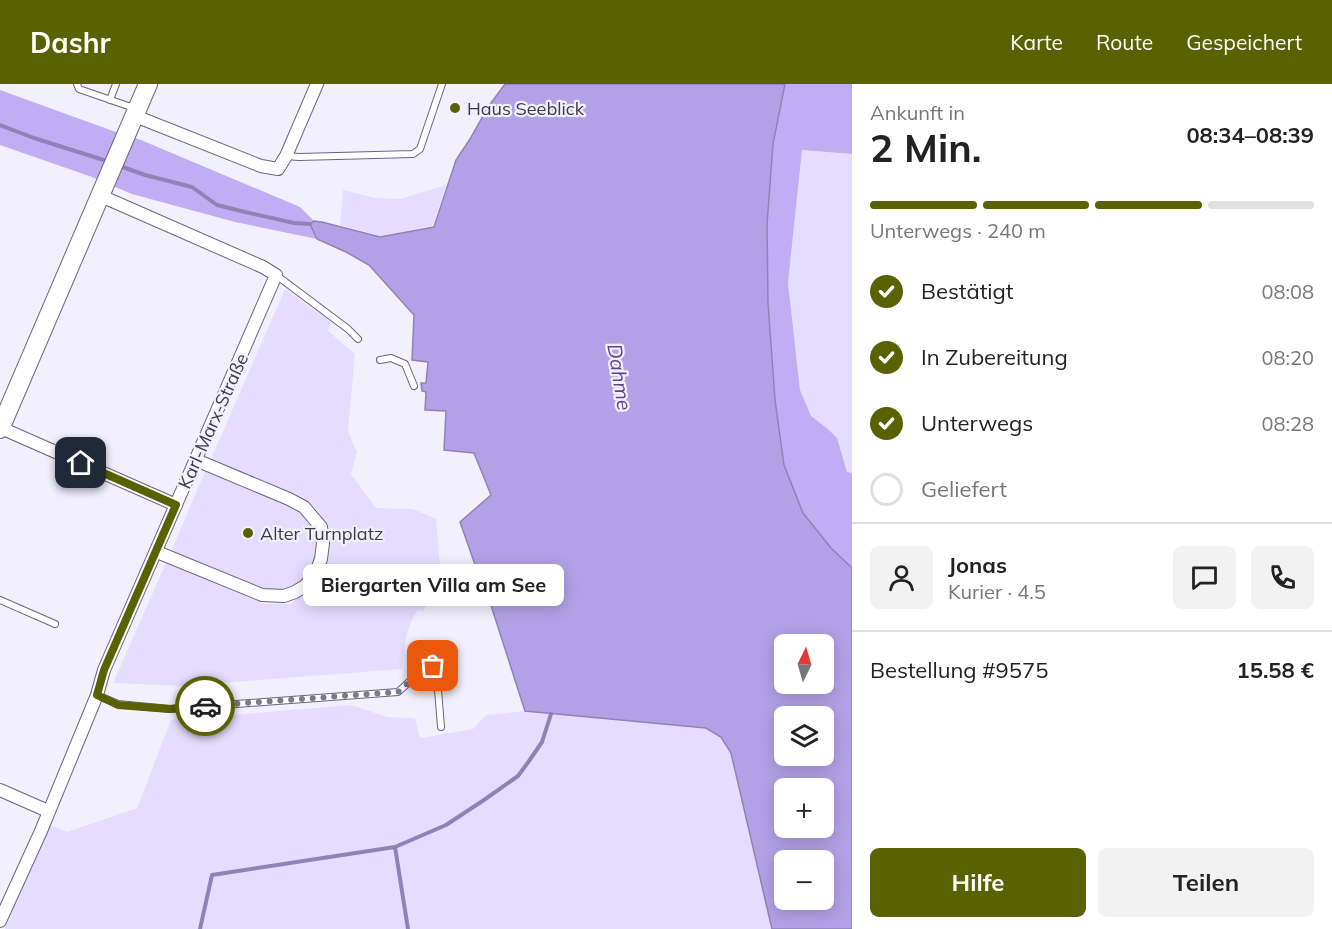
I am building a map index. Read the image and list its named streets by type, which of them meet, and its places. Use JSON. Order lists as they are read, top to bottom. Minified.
{"streets":{"street":["Karl-Marx-Straße"]},"water":["Dahme"],"places":["Haus Seeblick","Alter Turnplatz","Biergarten Villa am See"],"north":"top","page":{"header":"Dashr","nav":["Karte","Route","Gespeichert"],"heading":["2 Min.","Ankunft in","08:34–08:39"],"panel":["Jonas","Kurier · 4.5","Bestellung #9575","15.58 €"],"bar":"Unterwegs · 240 m","list":[["Bestätigt","08:08"],["In Zubereitung","08:20"],["Unterwegs","08:28"],"Geliefert"],"bubble":"Biergarten Villa am See","map_buttons":["+","−"],"buttons":["Hilfe","Teilen"]}}
